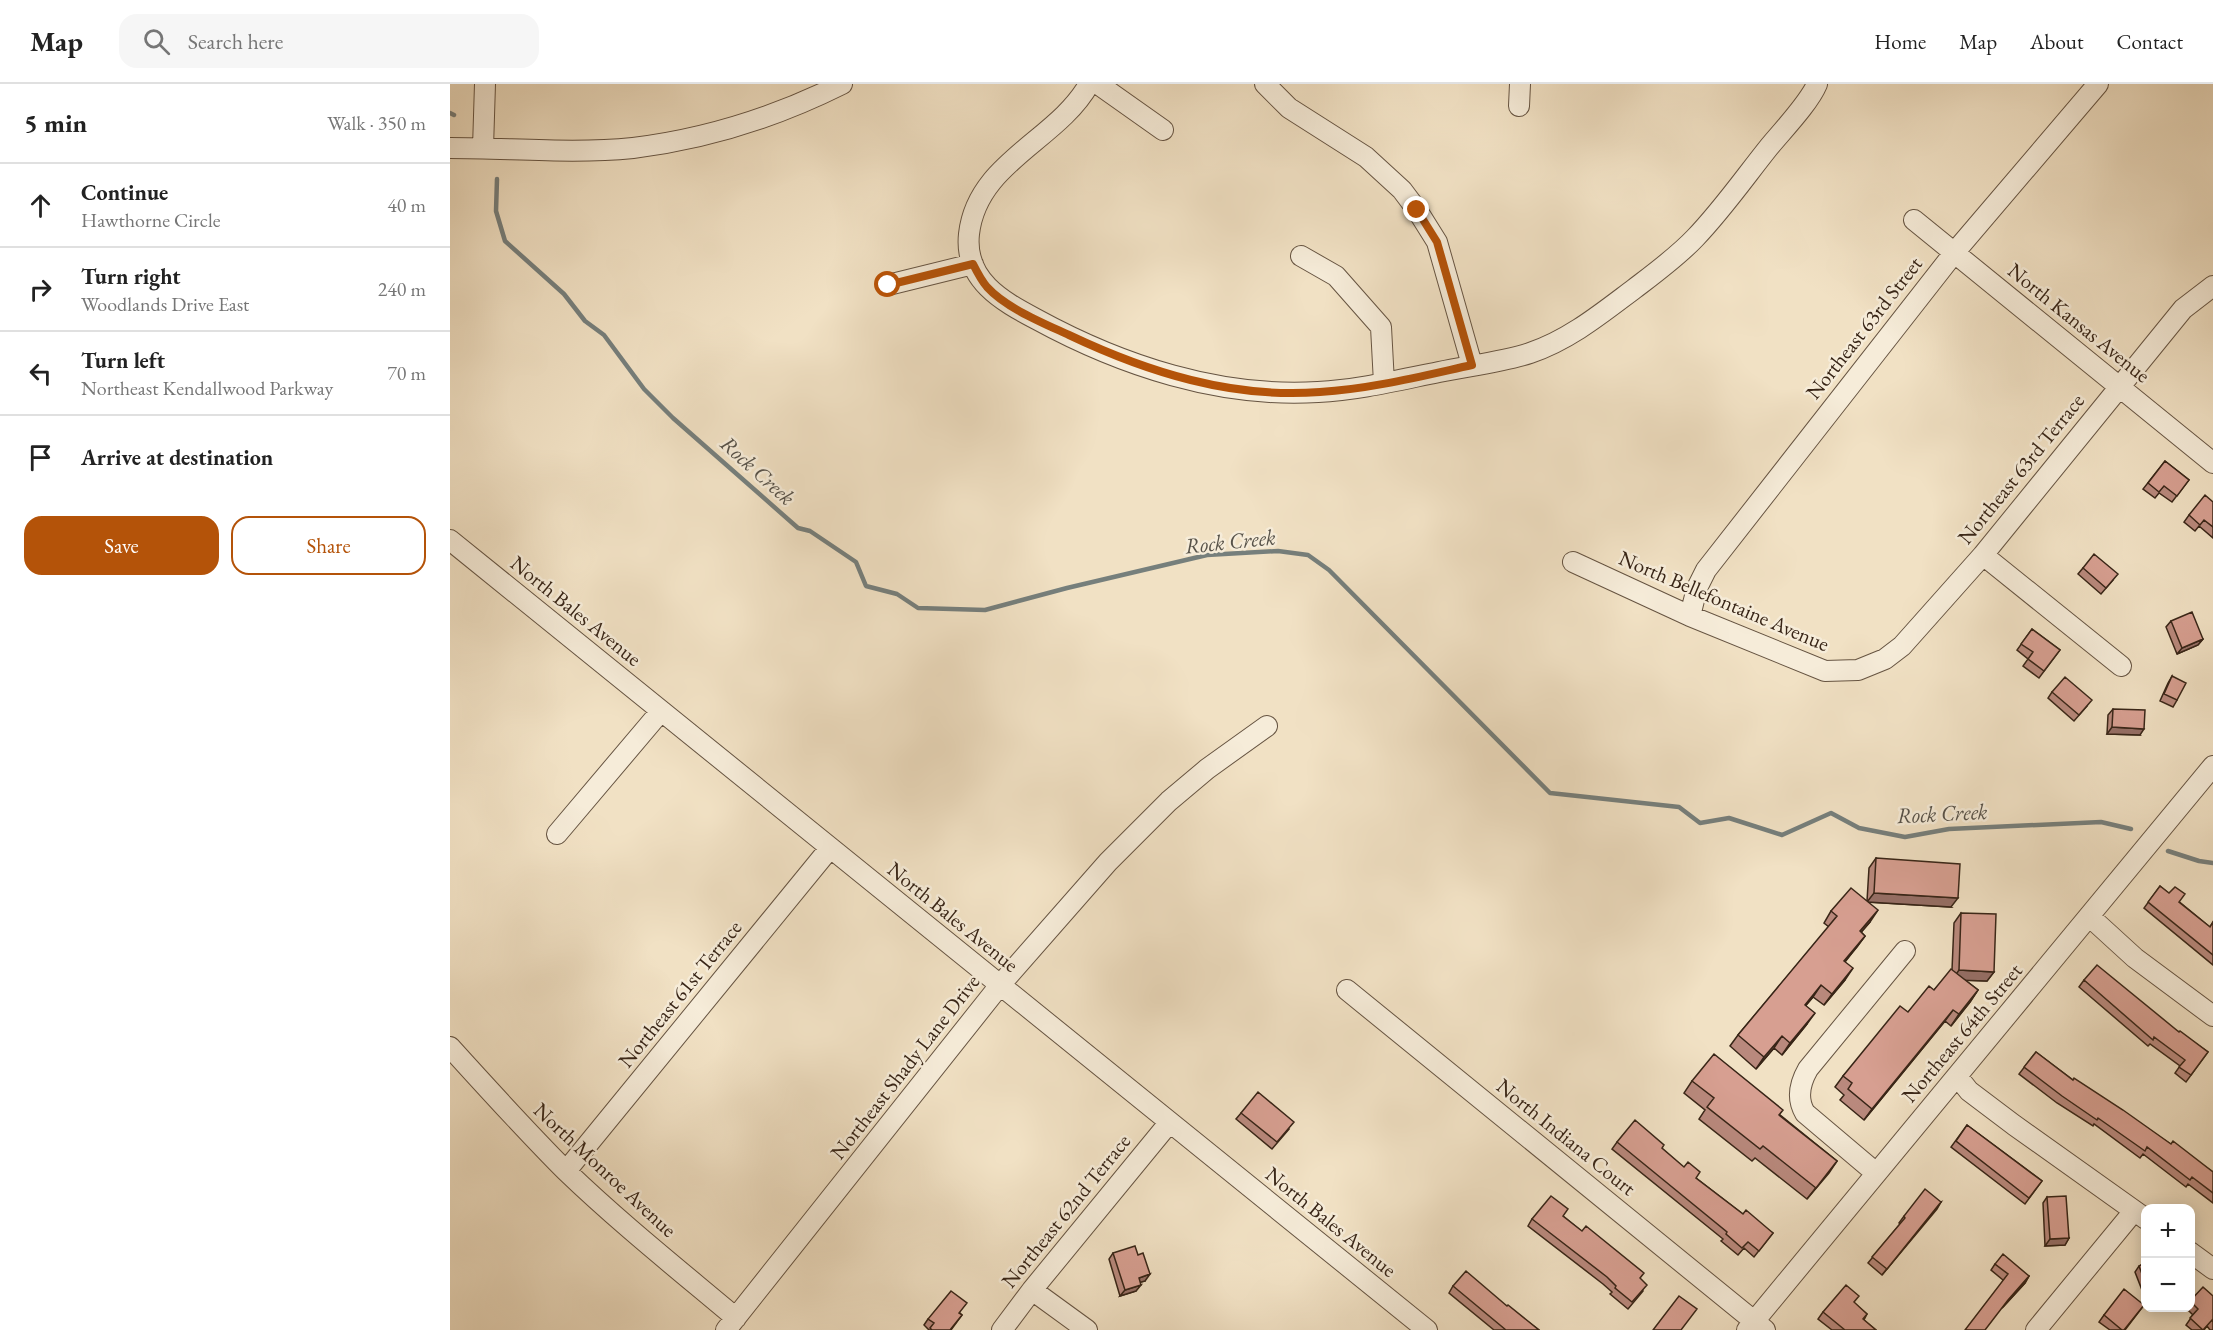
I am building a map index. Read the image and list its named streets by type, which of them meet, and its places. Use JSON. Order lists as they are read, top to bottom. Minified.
{"streets":{"street":["North Kansas Avenue","Northeast 63rd Street","Northeast 63rd Terrace","North Bellefontaine Avenue","North Bales Avenue","Northeast 61st Terrace","Northeast 64th Street","Northeast Shady Lane Drive","North Indiana Court","North Monroe Avenue","Northeast 62nd Terrace"]},"crossings":[["North Kansas Avenue","Northeast 63rd Street"],["North Kansas Avenue","Northeast 63rd Terrace"],["Northeast 63rd Street","North Bellefontaine Avenue"],["Northeast 63rd Terrace","North Bellefontaine Avenue"],["North Bales Avenue","Northeast 61st Terrace"],["North Bales Avenue","Northeast Shady Lane Drive"],["North Bales Avenue","Northeast 62nd Terrace"],["Northeast 61st Terrace","North Monroe Avenue"],["Northeast 64th Street","North Indiana Court"],["Northeast Shady Lane Drive","North Monroe Avenue"]],"water":["Rock Creek"],"page":{"header":"Map","search":"Search here","nav":["Home","Map","About","Contact"],"heading":["5 min","Walk · 350 m"],"list":[["Continue","Hawthorne Circle","40 m"],["Turn right","Woodlands Drive East","240 m"],["Turn left","Northeast Kendallwood Parkway","70 m"],"Arrive at destination"],"buttons":["Save","Share"],"map_buttons":["+","−"]}}
